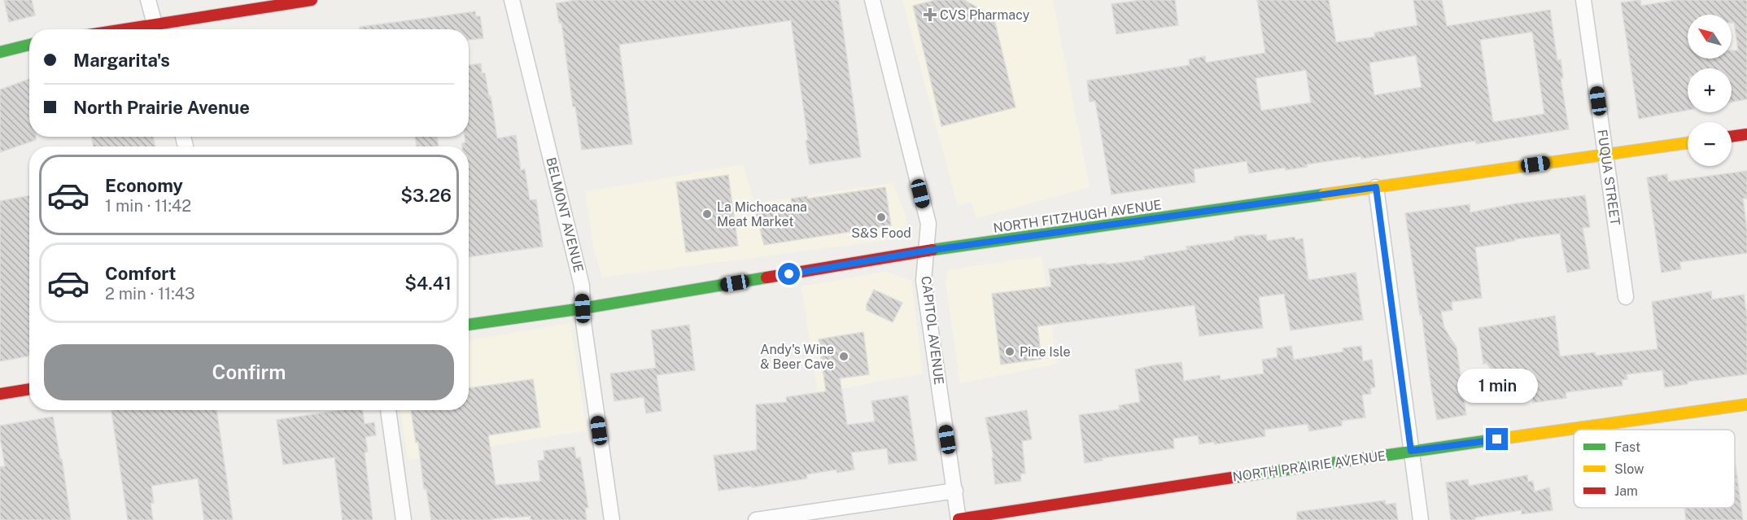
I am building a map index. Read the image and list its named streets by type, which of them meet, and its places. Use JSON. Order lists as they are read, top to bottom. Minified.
{"streets":{"street":["FUQUA STREET","BELMONT AVENUE","NORTH FITZHUGH AVENUE","CAPITOL AVENUE","NORTH PRAIRIE AVENUE"]},"crossings":[["FUQUA STREET","NORTH FITZHUGH AVENUE"],["BELMONT AVENUE","NORTH FITZHUGH AVENUE"],["NORTH FITZHUGH AVENUE","CAPITOL AVENUE"],["CAPITOL AVENUE","NORTH PRAIRIE AVENUE"]],"places":{"health":["CVS Pharmacy"],"other":["La Michoacana Meat Market","S&S Food","Pine Isle","Andy's Wine & Beer Cave"]},"legend":["Fast","Slow","Jam"],"north":"top left","page":{"map_buttons":["+","−"],"banner":["Margarita's","North Prairie Avenue"],"list":[{"name":"Economy","note":"1 min · 11:42","value":"$3.26"},{"name":"Comfort","note":"2 min · 11:43","value":"$4.41"}],"buttons":"Confirm","bubble":"1 min"}}
